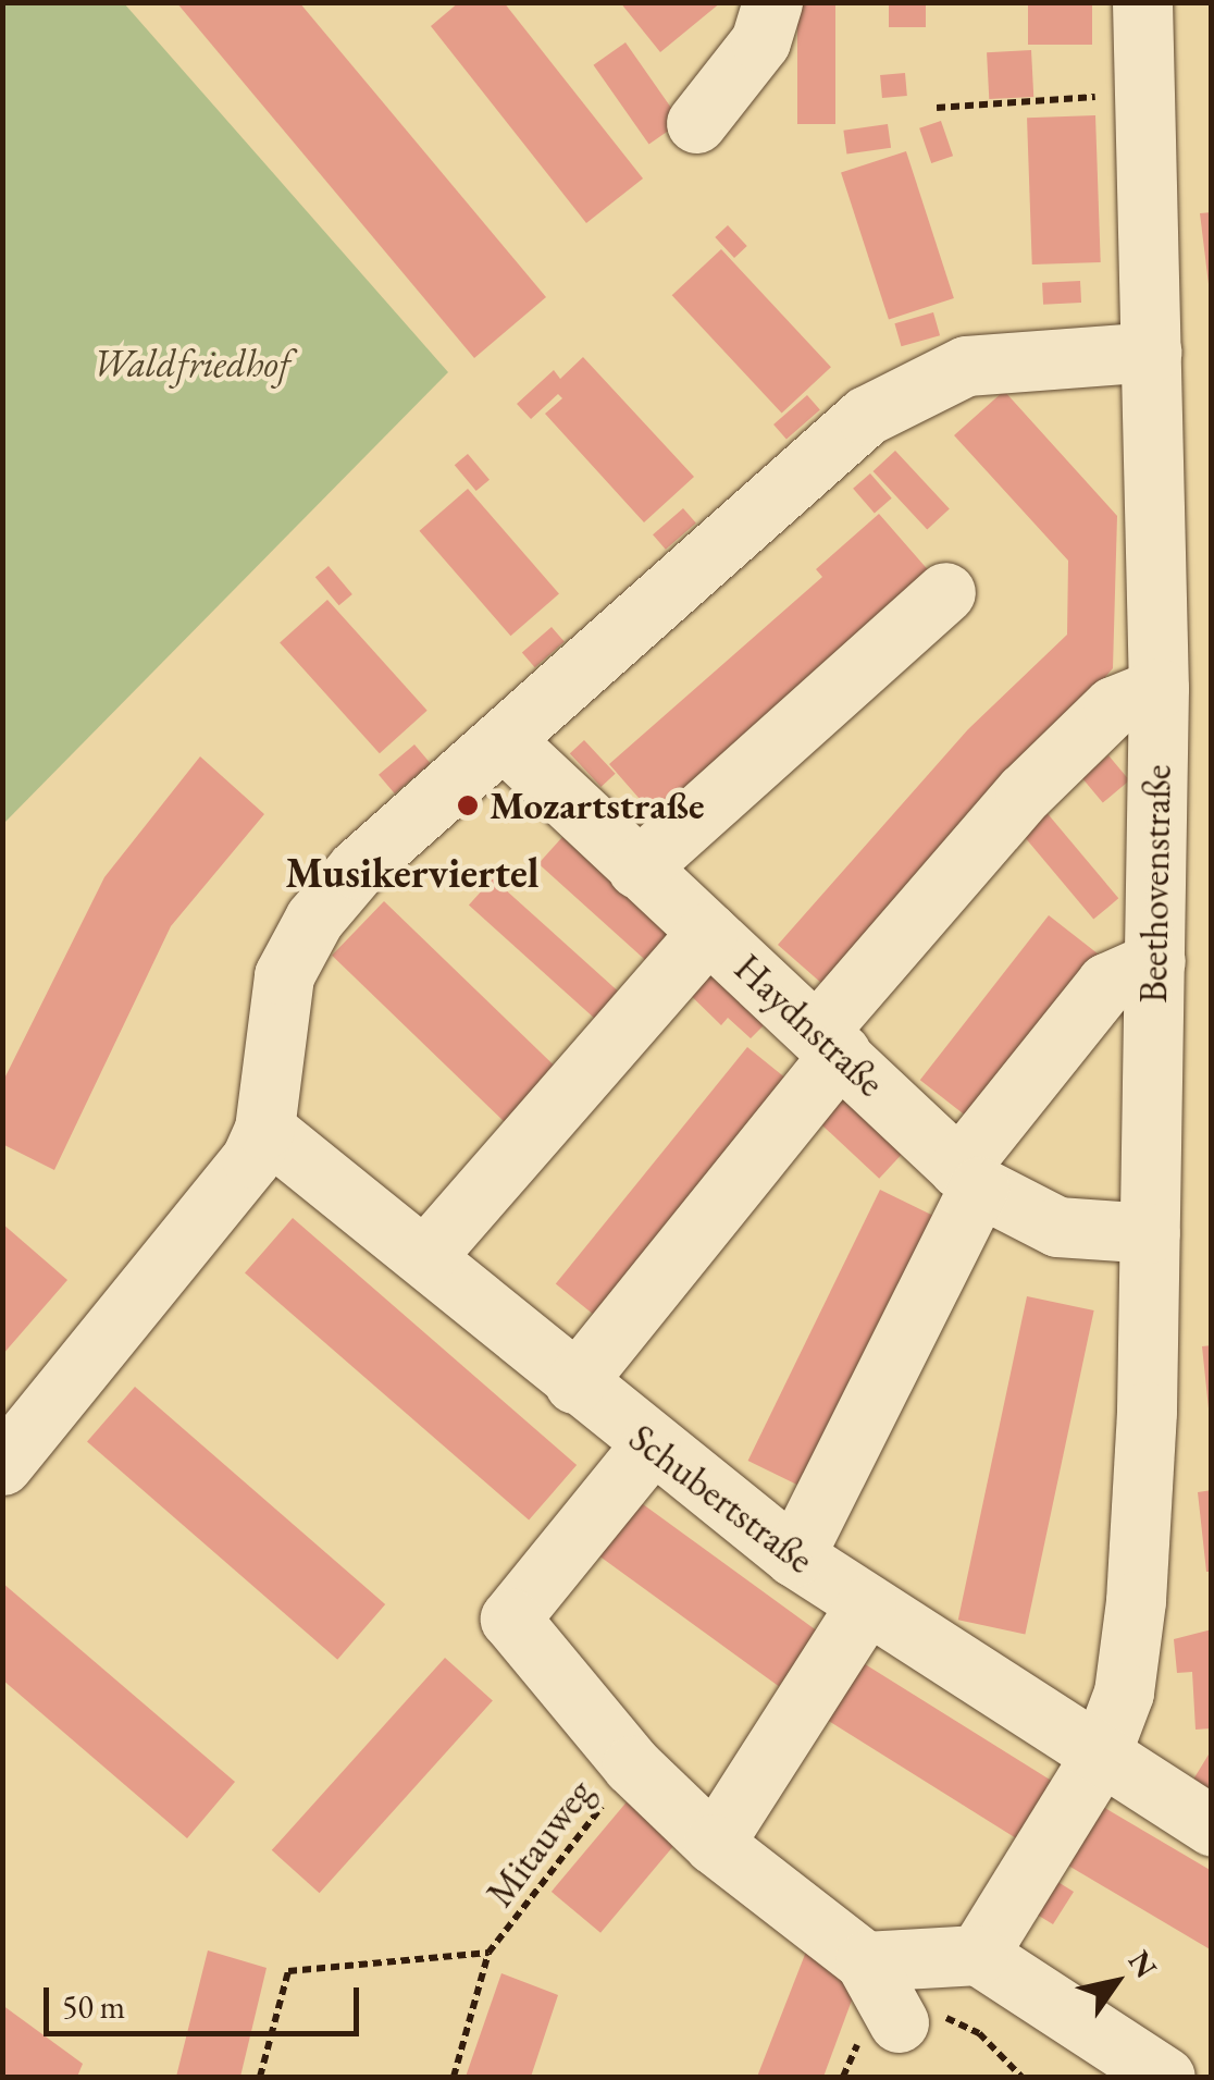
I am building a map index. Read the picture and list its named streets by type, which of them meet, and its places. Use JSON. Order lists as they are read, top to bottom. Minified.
{"streets":{"street":["Beethovenstraße","Haydnstraße","Schubertstraße"],"path":["Mitauweg"]},"crossings":[["Beethovenstraße","Haydnstraße"],["Beethovenstraße","Schubertstraße"]],"districts":["Musikerviertel"],"parks":["Waldfriedhof"],"places":["Mozartstraße"],"scale_bar":"50 m","north":"top right"}
